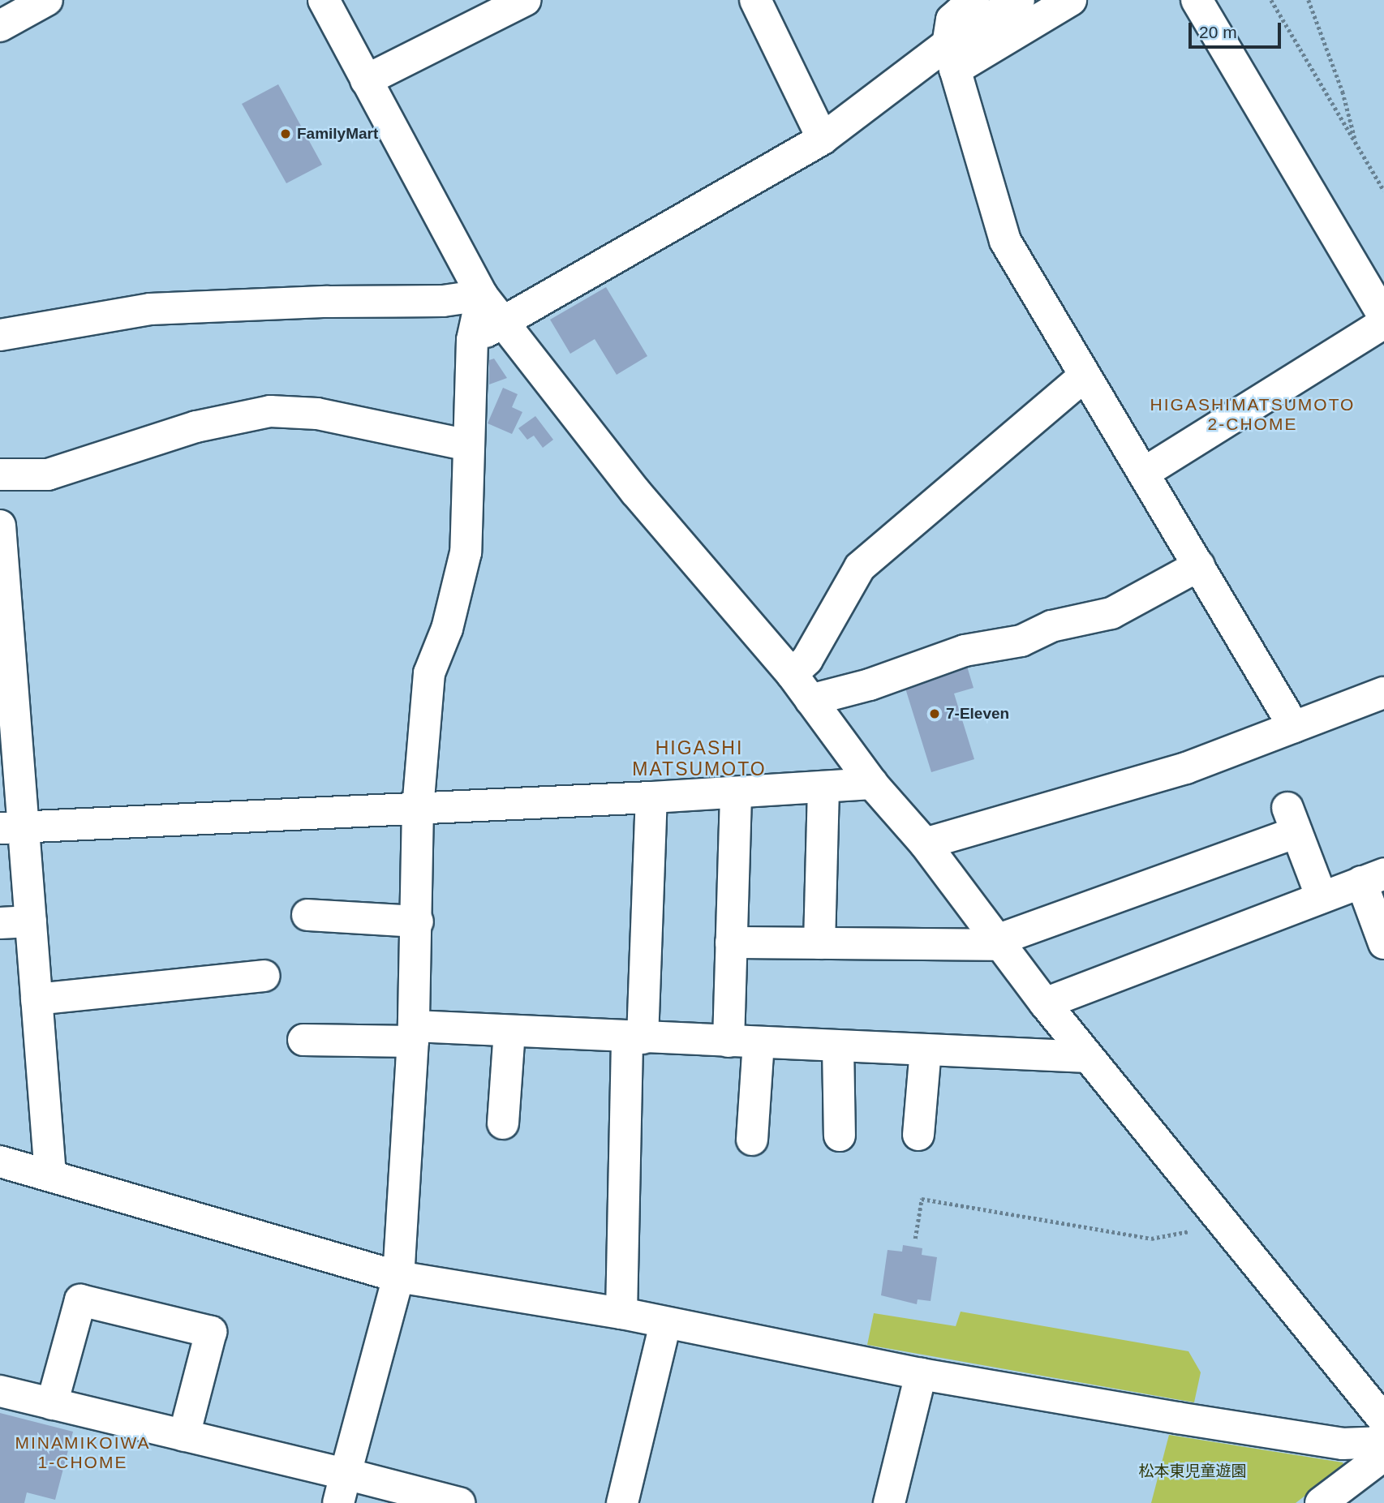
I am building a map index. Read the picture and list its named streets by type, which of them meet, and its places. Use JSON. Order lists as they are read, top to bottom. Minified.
{"districts":["HIGASHIMATSUMOTO 2-CHOME","HIGASHI MATSUMOTO","MINAMIKOIWA 1-CHOME"],"parks":["松本東児童遊園"],"places":["FamilyMart","7-Eleven"],"scale_bar":"20 m"}
